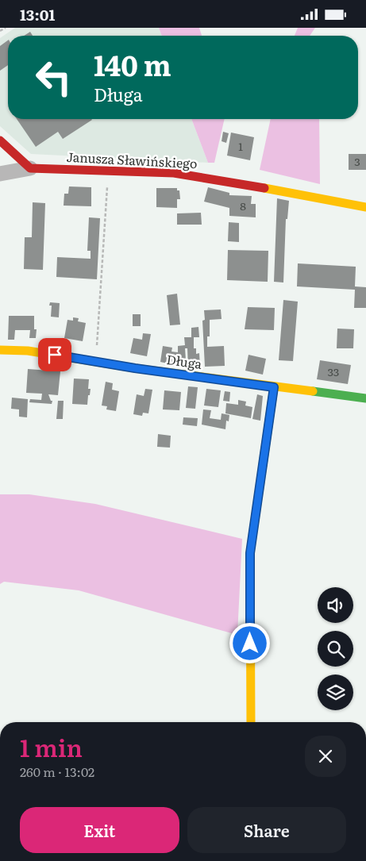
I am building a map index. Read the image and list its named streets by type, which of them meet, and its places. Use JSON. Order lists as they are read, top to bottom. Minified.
{"streets":{"street":["Janusza Sławińskiego","Długa"]},"house_numbers":["1","3","8","33"],"page":{"status":"13:01","turn":["140 m","Długa"],"heading":["1 min","260 m · 13:02"],"buttons":["Exit","Share"]}}
